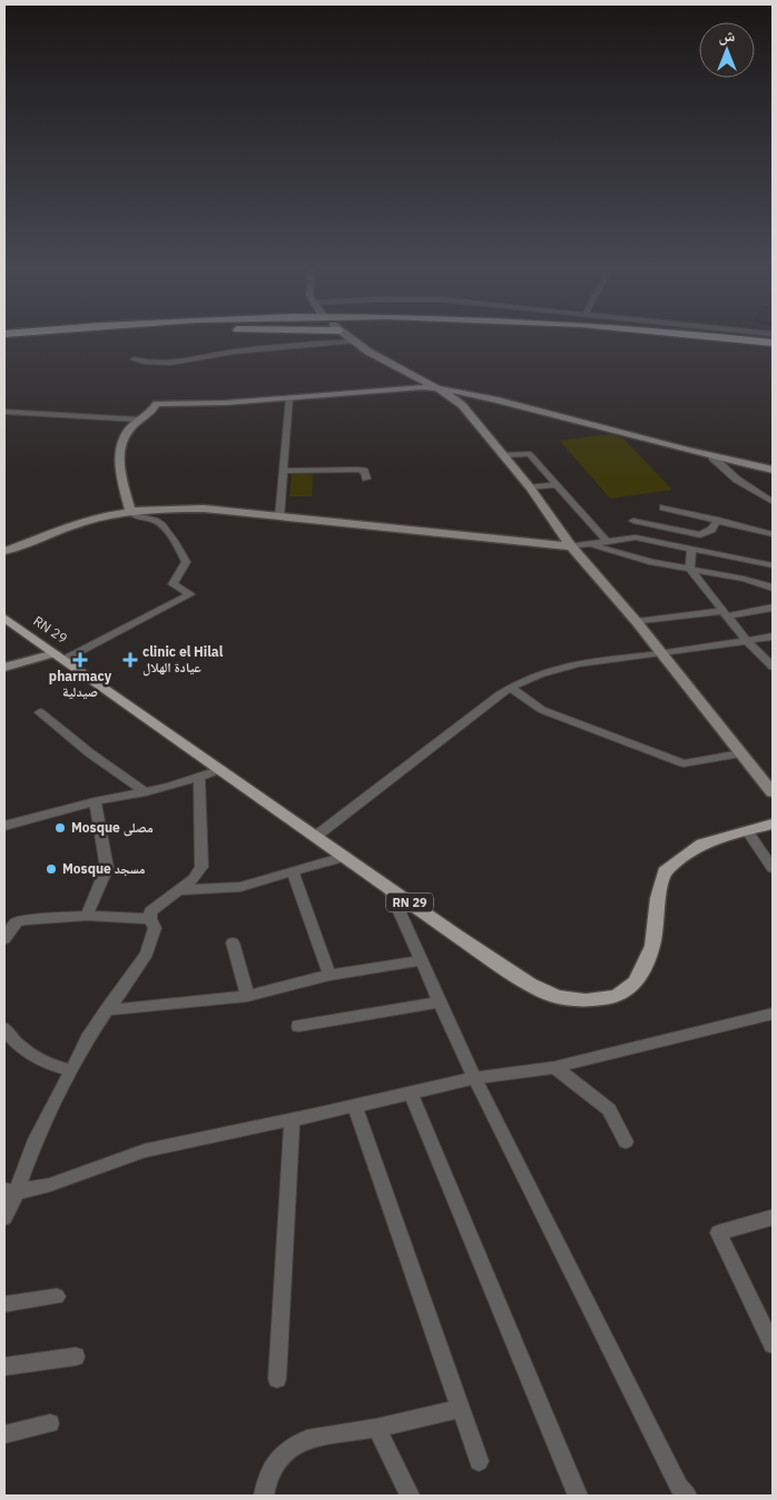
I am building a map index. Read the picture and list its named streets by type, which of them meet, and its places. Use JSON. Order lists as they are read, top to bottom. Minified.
{"streets":{"main road":["RN 29"]},"places":{"health":["pharmacy صيدلية","clinic el Hilal عيادة الهلال"],"other":["Mosque مصلى","Mosque مسجد"]},"north":"top"}
